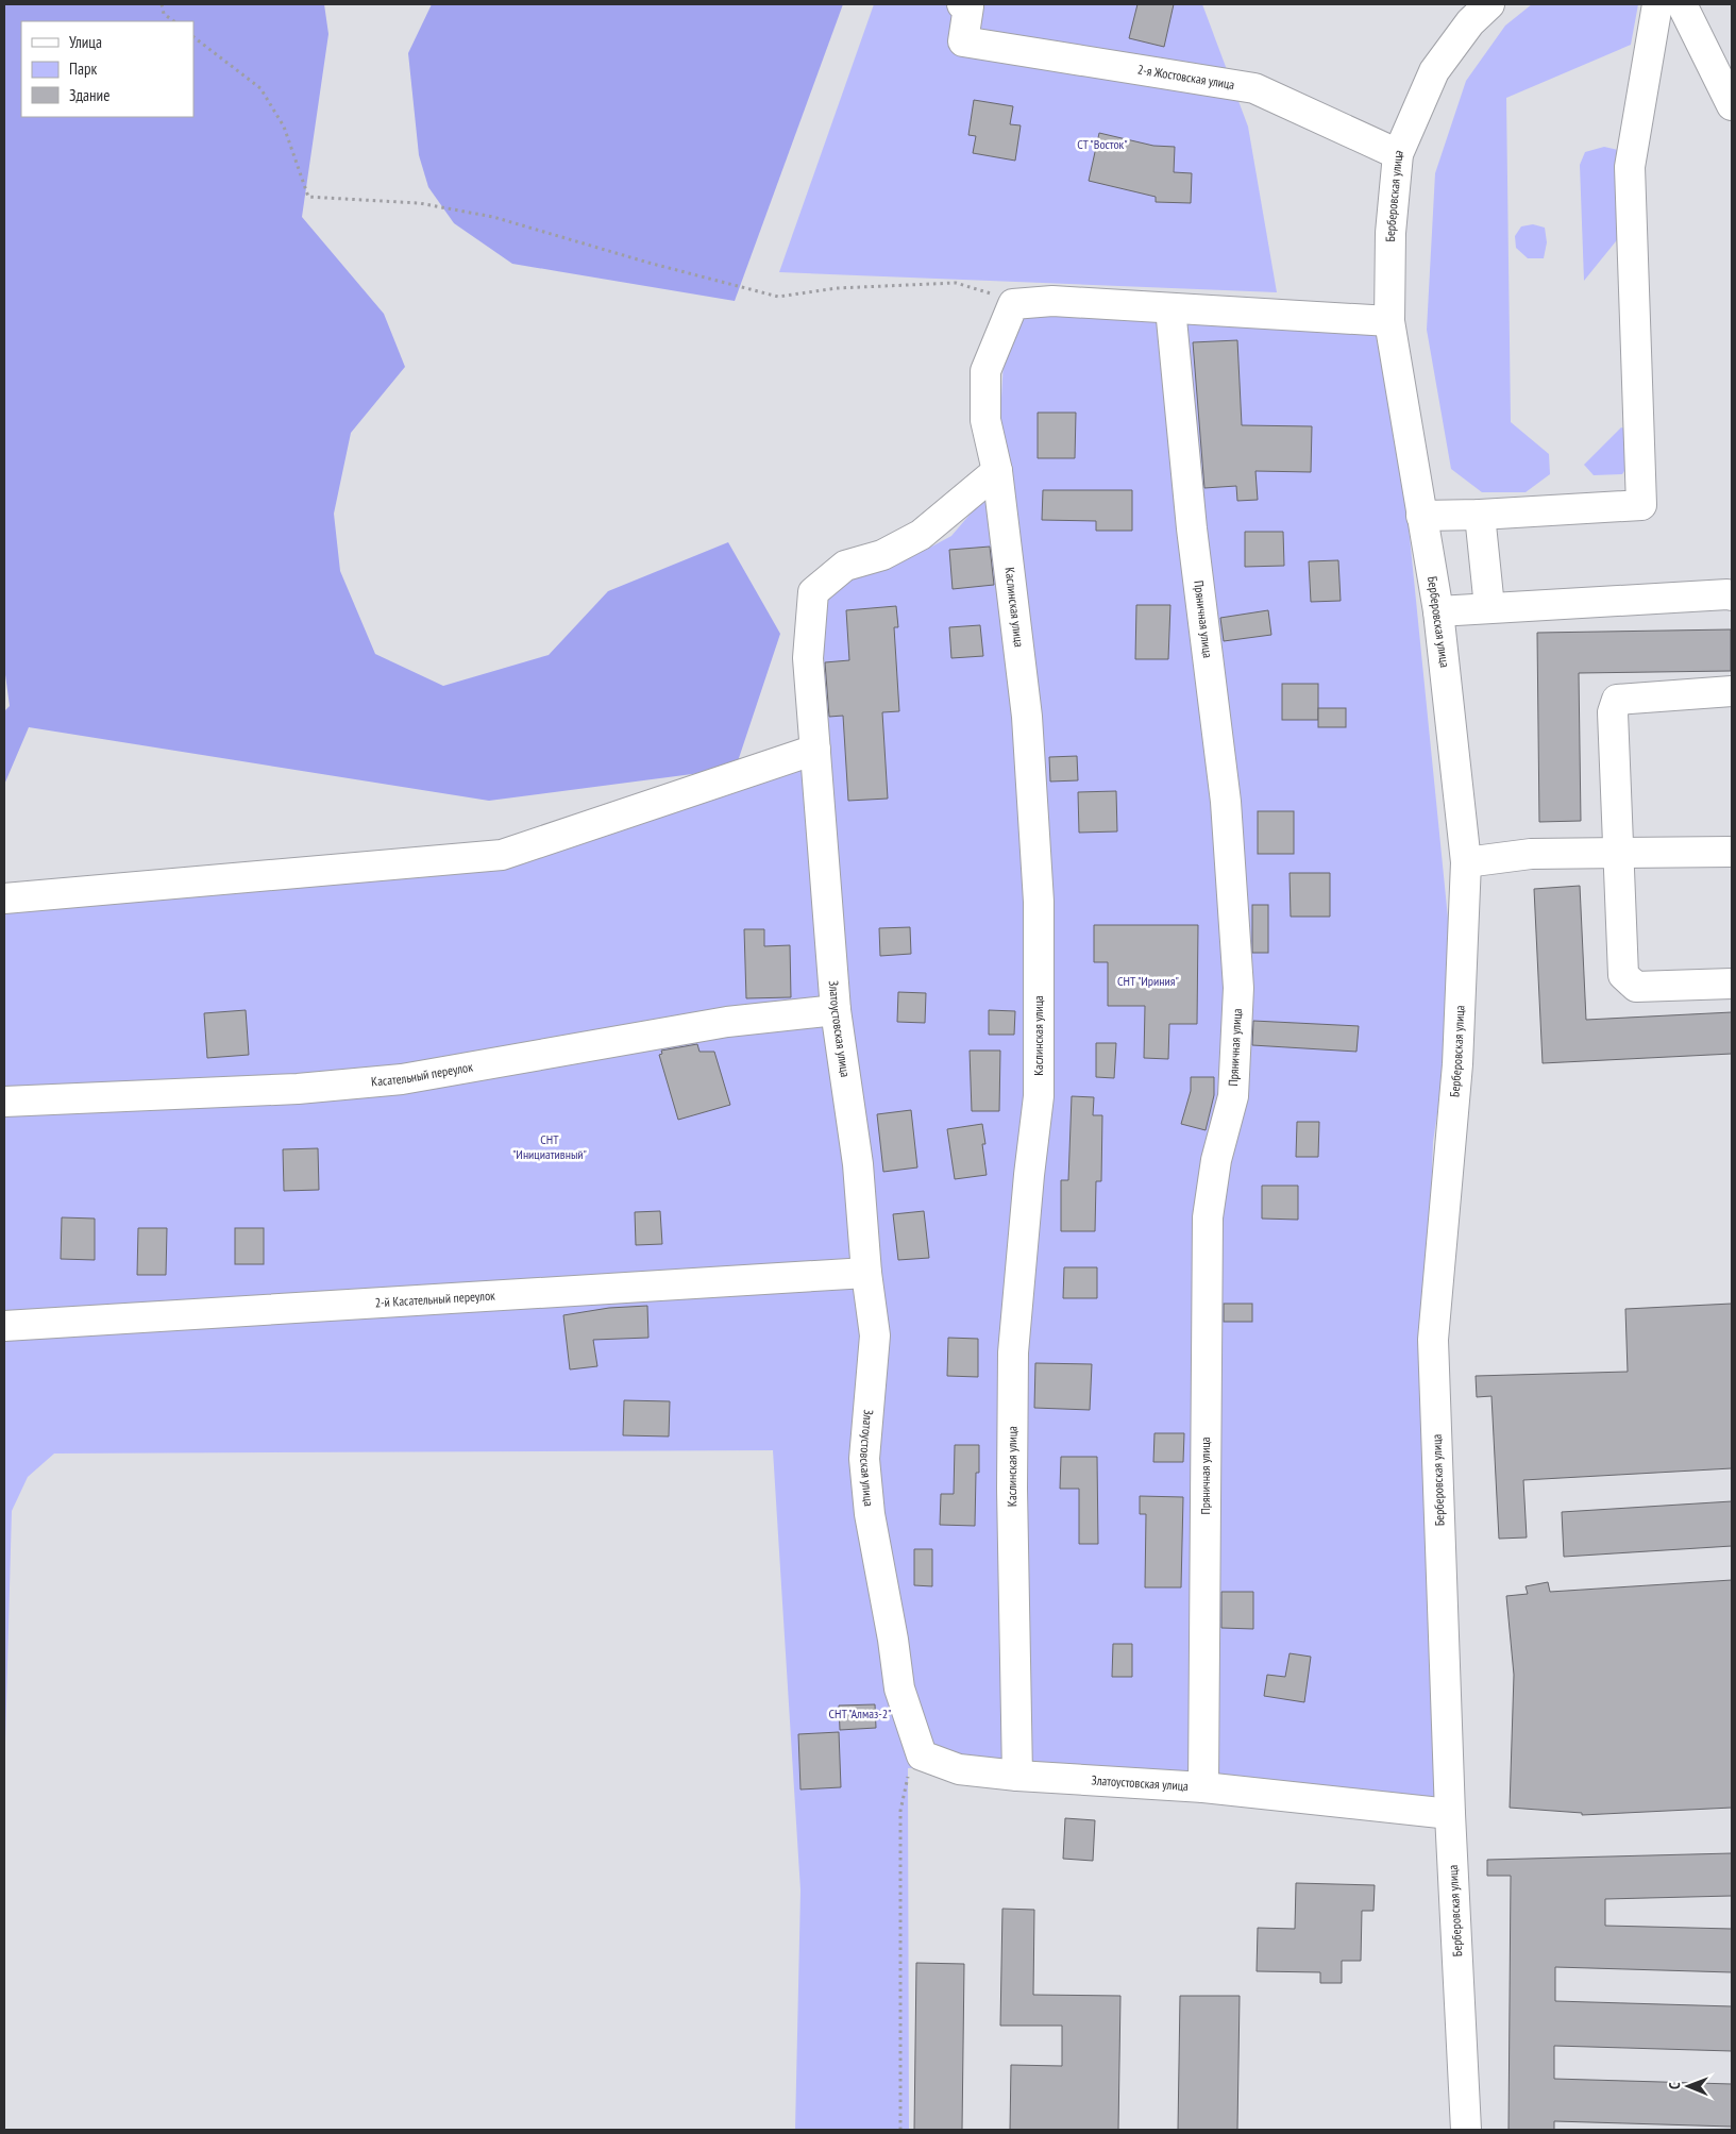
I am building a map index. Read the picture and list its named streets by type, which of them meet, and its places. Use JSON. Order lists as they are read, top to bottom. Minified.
{"streets":{"street":["2-я Жостовская улица","Берберовская улица","Каслинская улица","Пряничная улица","Златоустовская улица","Касательный переулок","2-й Касательный переулок"]},"crossings":[["2-я Жостовская улица","Берберовская улица"],["Берберовская улица","Златоустовская улица"],["Каслинская улица","Златоустовская улица"],["Пряничная улица","Златоустовская улица"],["Златоустовская улица","Касательный переулок"],["Златоустовская улица","2-й Касательный переулок"]],"parks":["СТ \"Восток\"","СНТ \"Ириния\"","СНТ \"Инициативный\"","СНТ \"Алмаз-2\""],"legend":["Улица","Парк","Здание"],"north":"left"}
